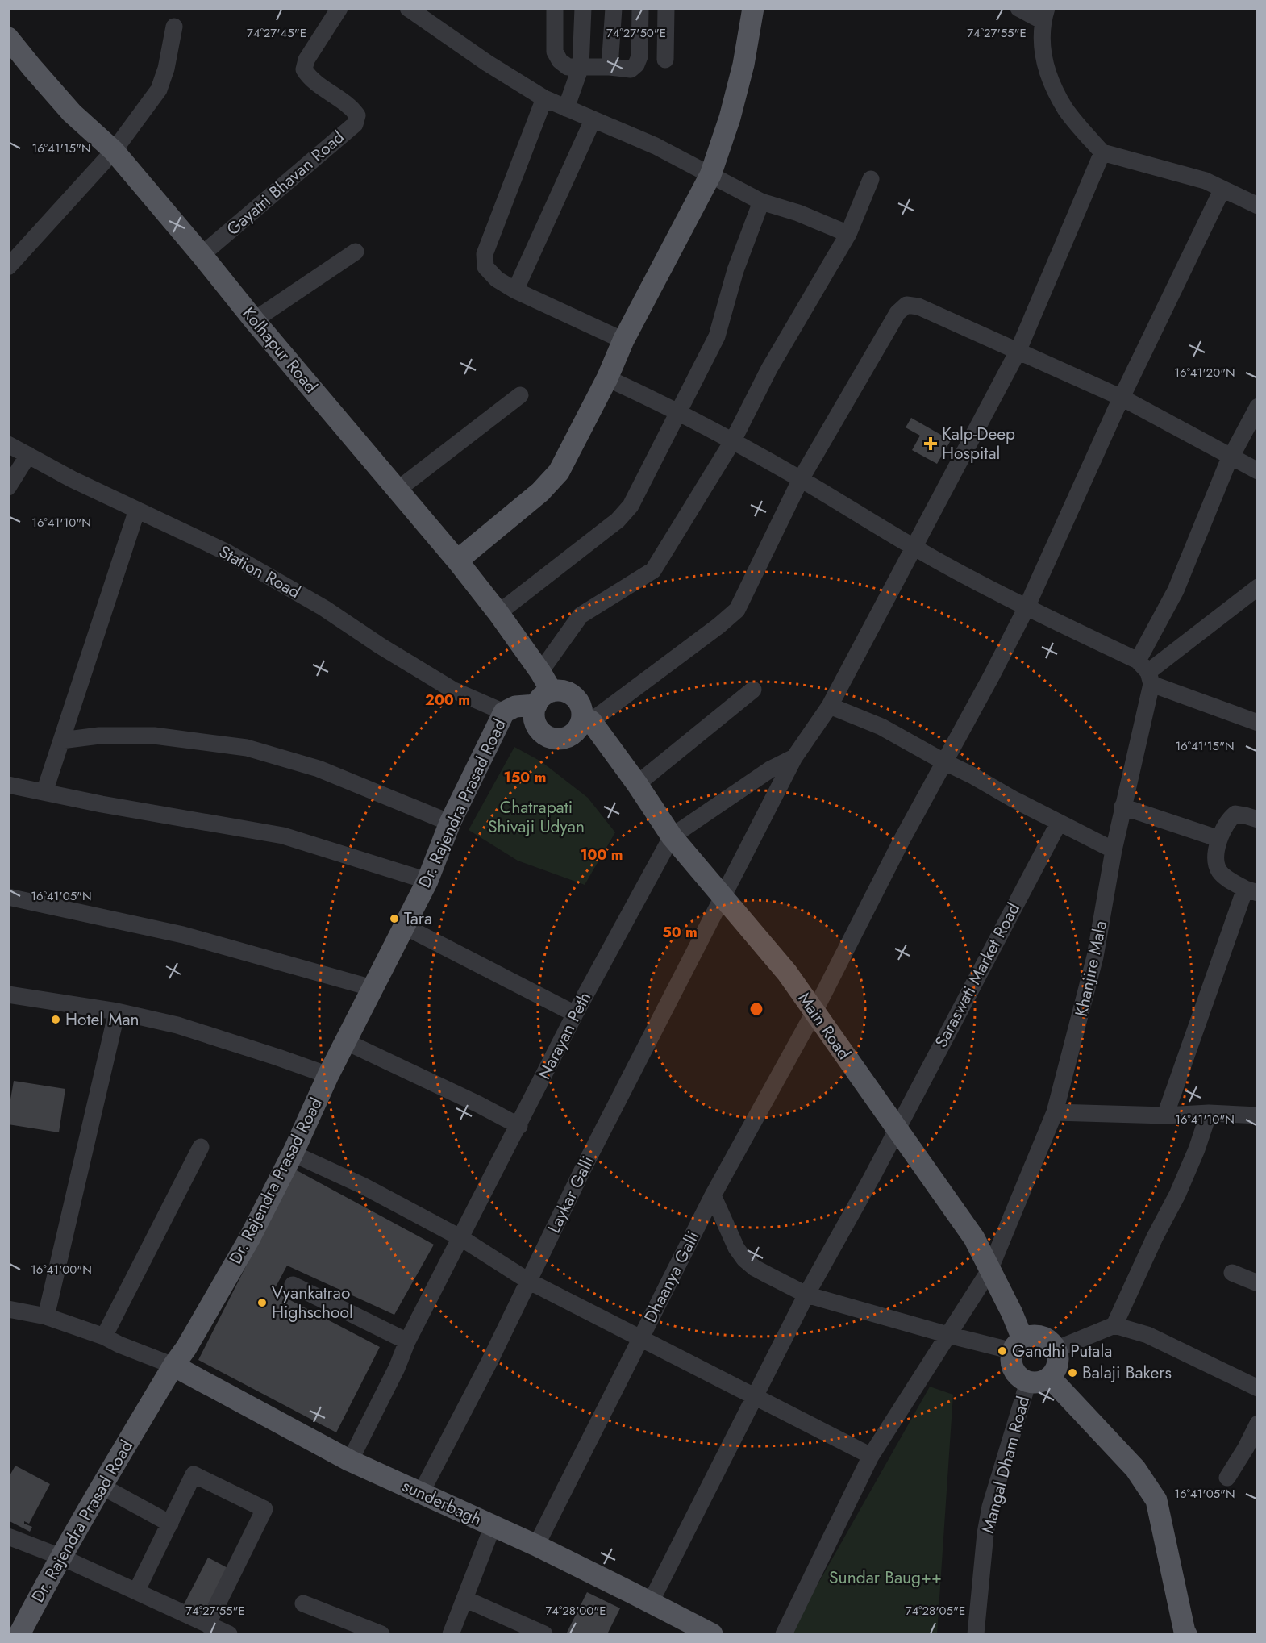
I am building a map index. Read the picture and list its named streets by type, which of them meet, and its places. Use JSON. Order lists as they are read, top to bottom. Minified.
{"streets":{"main road":["Kolhapur Road","Dr. Rajendra Prasad Road","Main Road","sunderbagh"],"street":["Gayatri Bhavan Road","Station Road","Khanjire Mala","Saraswati Market Road","Narayan Peth","Laykar Galli","Dhaanya Galli","Mangal Dham Road"]},"crossings":[["Gayatri Bhavan Road","Kolhapur Road"],["Kolhapur Road","Main Road"],["Station Road","Dr. Rajendra Prasad Road"],["Dr. Rajendra Prasad Road","sunderbagh"],["Khanjire Mala","Main Road"],["Saraswati Market Road","Main Road"],["Saraswati Market Road","sunderbagh"],["Main Road","Narayan Peth"],["Main Road","Laykar Galli"],["Main Road","Dhaanya Galli"],["Main Road","Mangal Dham Road"],["Narayan Peth","sunderbagh"],["Laykar Galli","sunderbagh"],["Dhaanya Galli","sunderbagh"]],"parks":["Chatrapati Shivaji Udyan","Sundar Baug++"],"places":{"health":["Kalp-Deep Hospital"],"other":["Tara","Hotel Man","Vyankatrao Highschool","Gandhi Putala","Balaji Bakers"]},"coordinates":["74°27'45\"E","74°27'50\"E","74°27'55\"E","16°41'15\"N","16°41'20\"N","16°41'10\"N","16°41'05\"N","16°41'00\"N","74°28'00\"E","74°28'05\"E"],"rings":["200 m","150 m","100 m","50 m"]}
